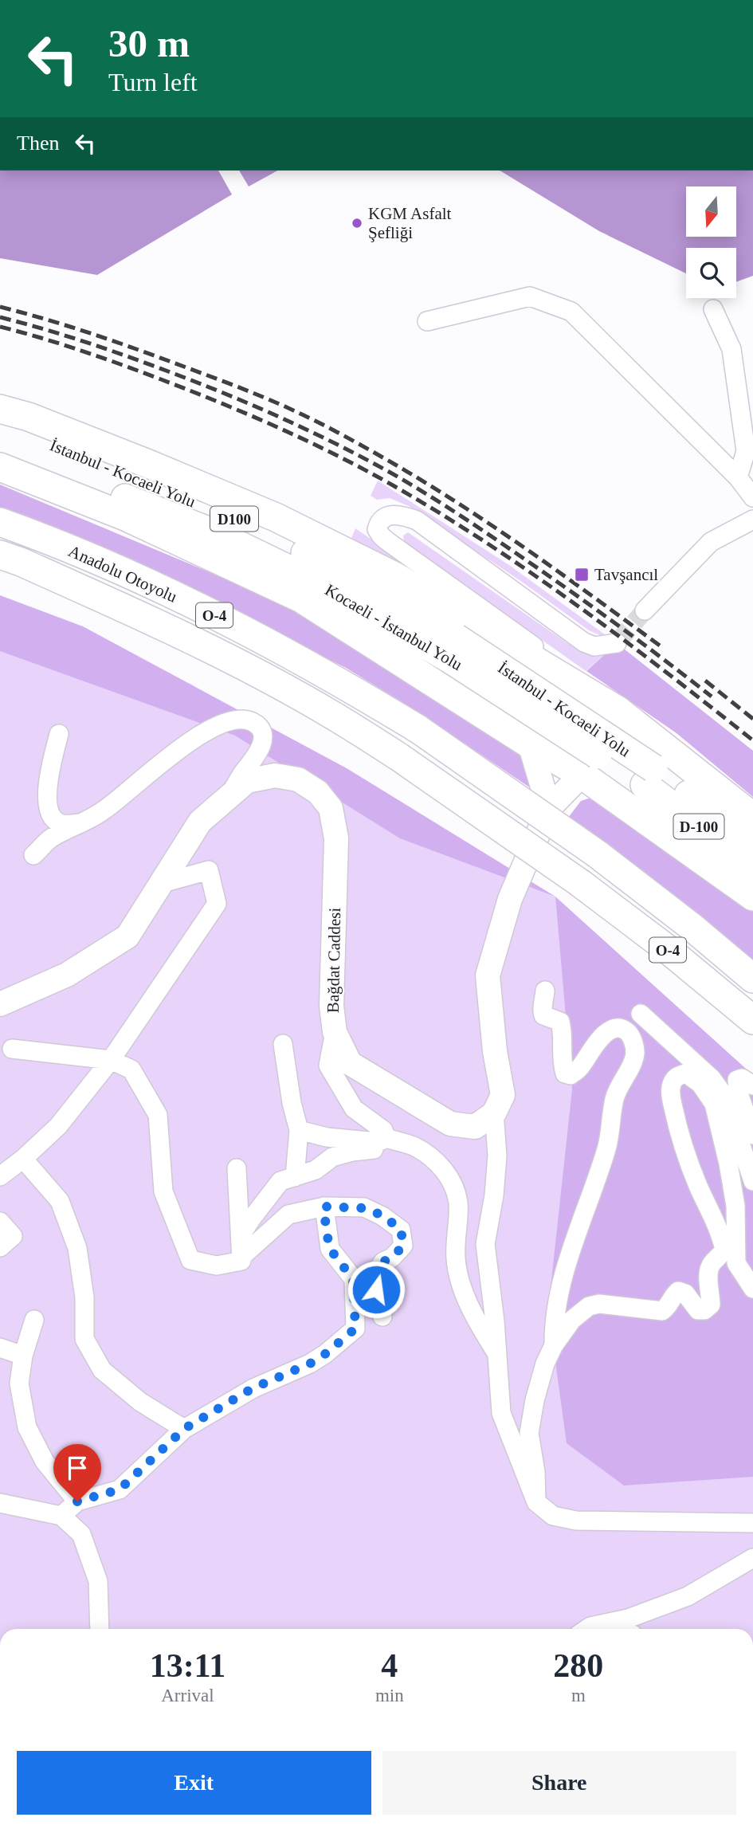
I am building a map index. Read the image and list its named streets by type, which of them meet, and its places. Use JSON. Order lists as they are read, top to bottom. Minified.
{"streets":{"highway":["İstanbul - Kocaeli Yolu","D100","Anadolu Otoyolu","O-4","Kocaeli - İstanbul Yolu","D-100"],"main road":["Bağdat Caddesi"]},"crossings":[["İstanbul - Kocaeli Yolu","Kocaeli - İstanbul Yolu"],["İstanbul - Kocaeli Yolu","D-100"]],"places":{"other":["KGM Asfalt Şefliği"],"transit":["Tavşancıl"]},"north":"bottom","page":{"turn":["30 m","Turn left"],"then":"Then","eta":["13:11","Arrival","4","min","280","m"],"buttons":["Exit","Share"]}}
